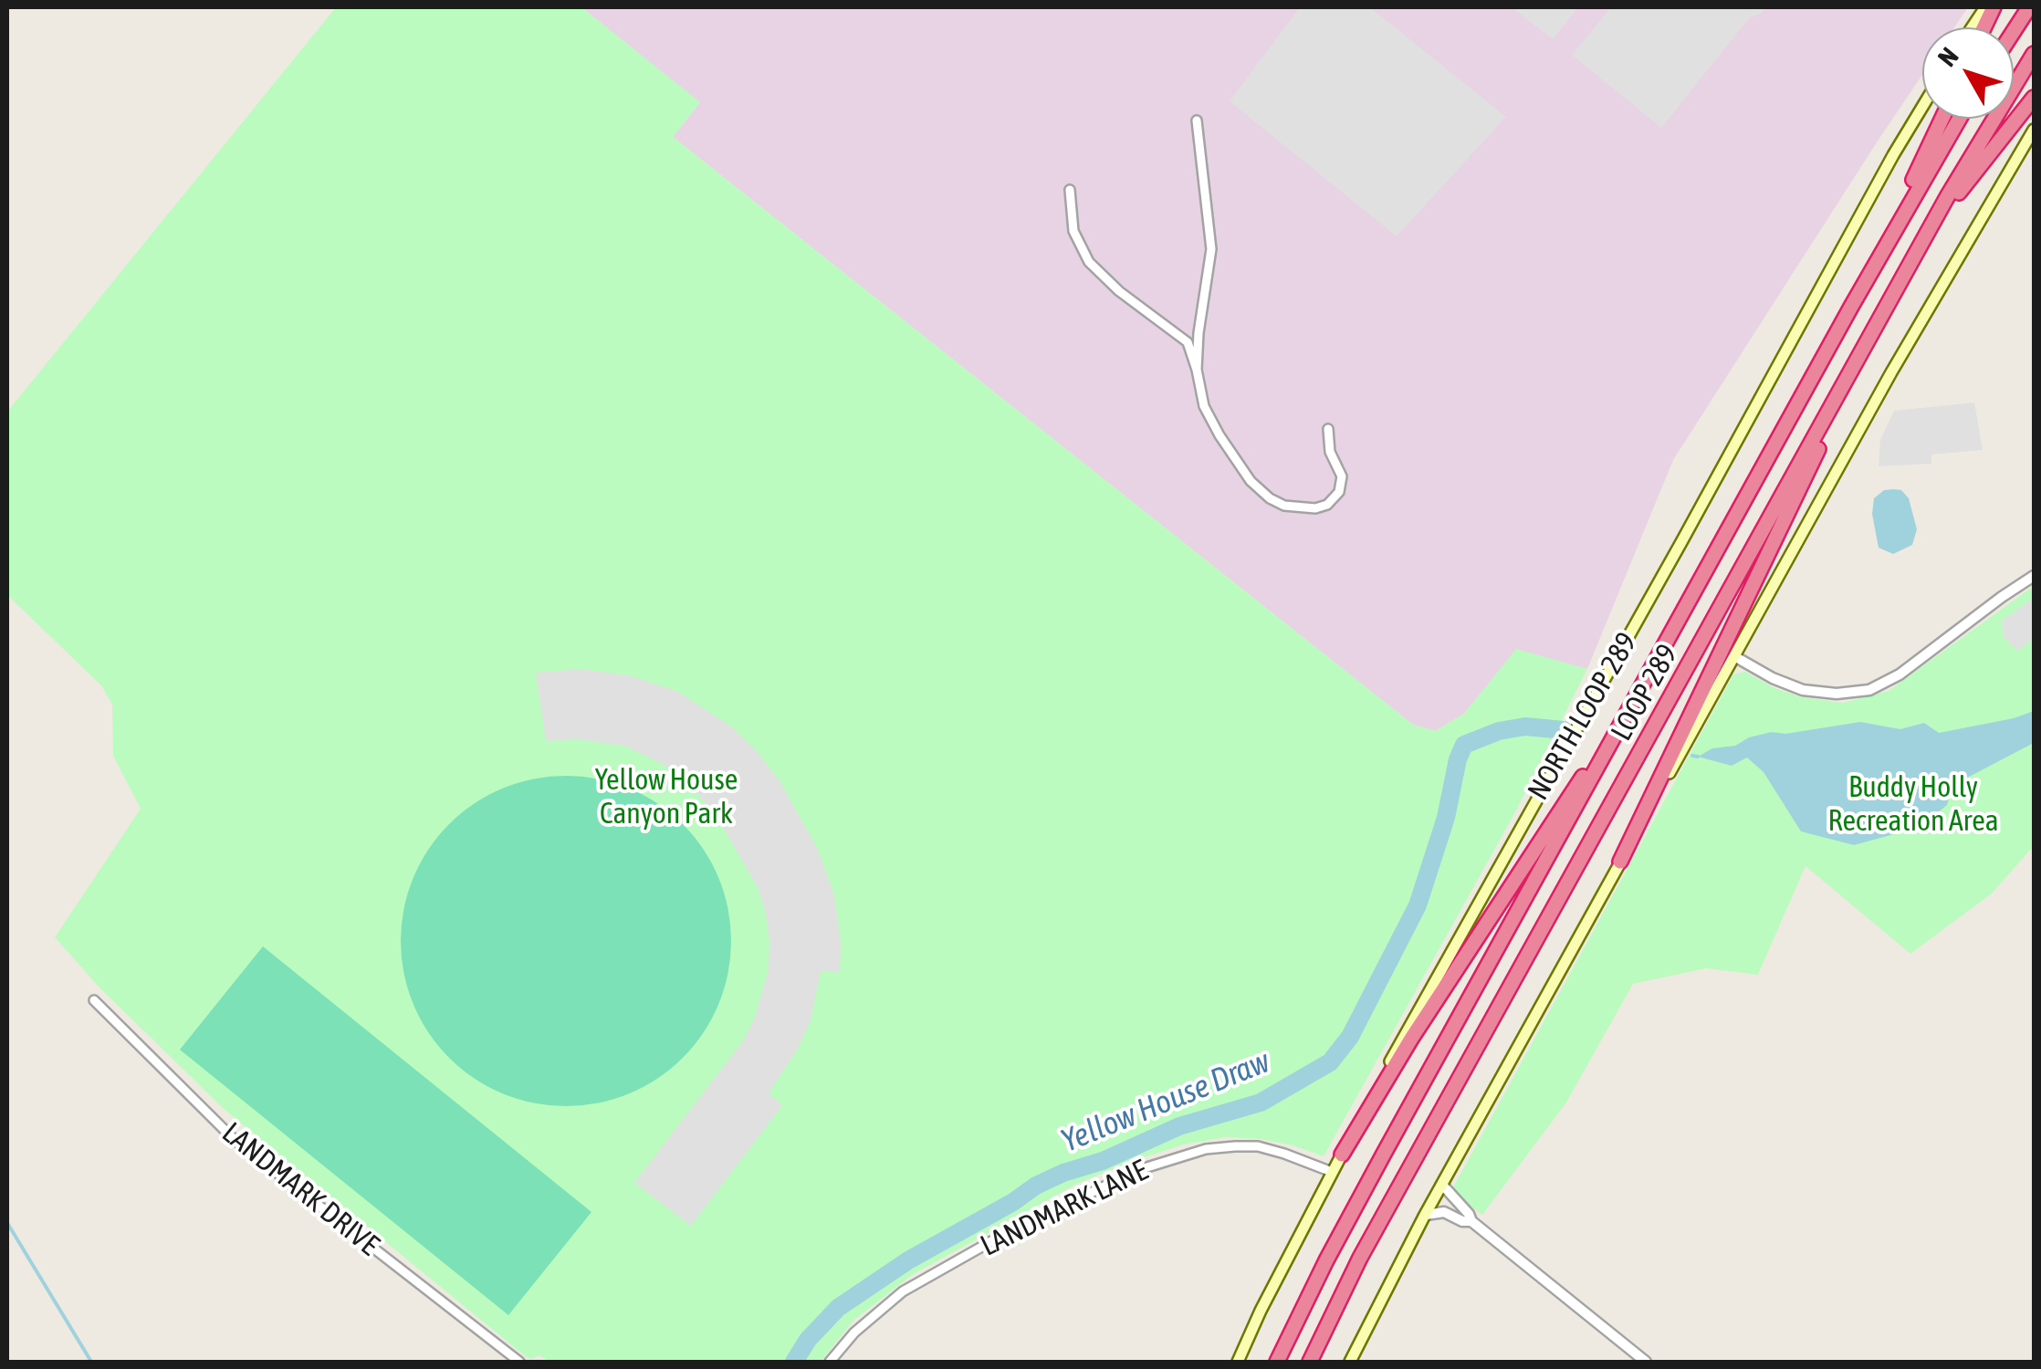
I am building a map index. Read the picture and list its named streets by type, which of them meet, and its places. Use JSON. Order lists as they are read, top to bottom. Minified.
{"streets":{"highway":["LOOP 289"],"main road":["NORTH LOOP 289"],"street":["LANDMARK DRIVE","LANDMARK LANE"]},"crossings":[["NORTH LOOP 289","LANDMARK LANE"]],"water":["Yellow House Draw"],"parks":["Yellow House Canyon Park","Buddy Holly Recreation Area"],"north":"top left"}
